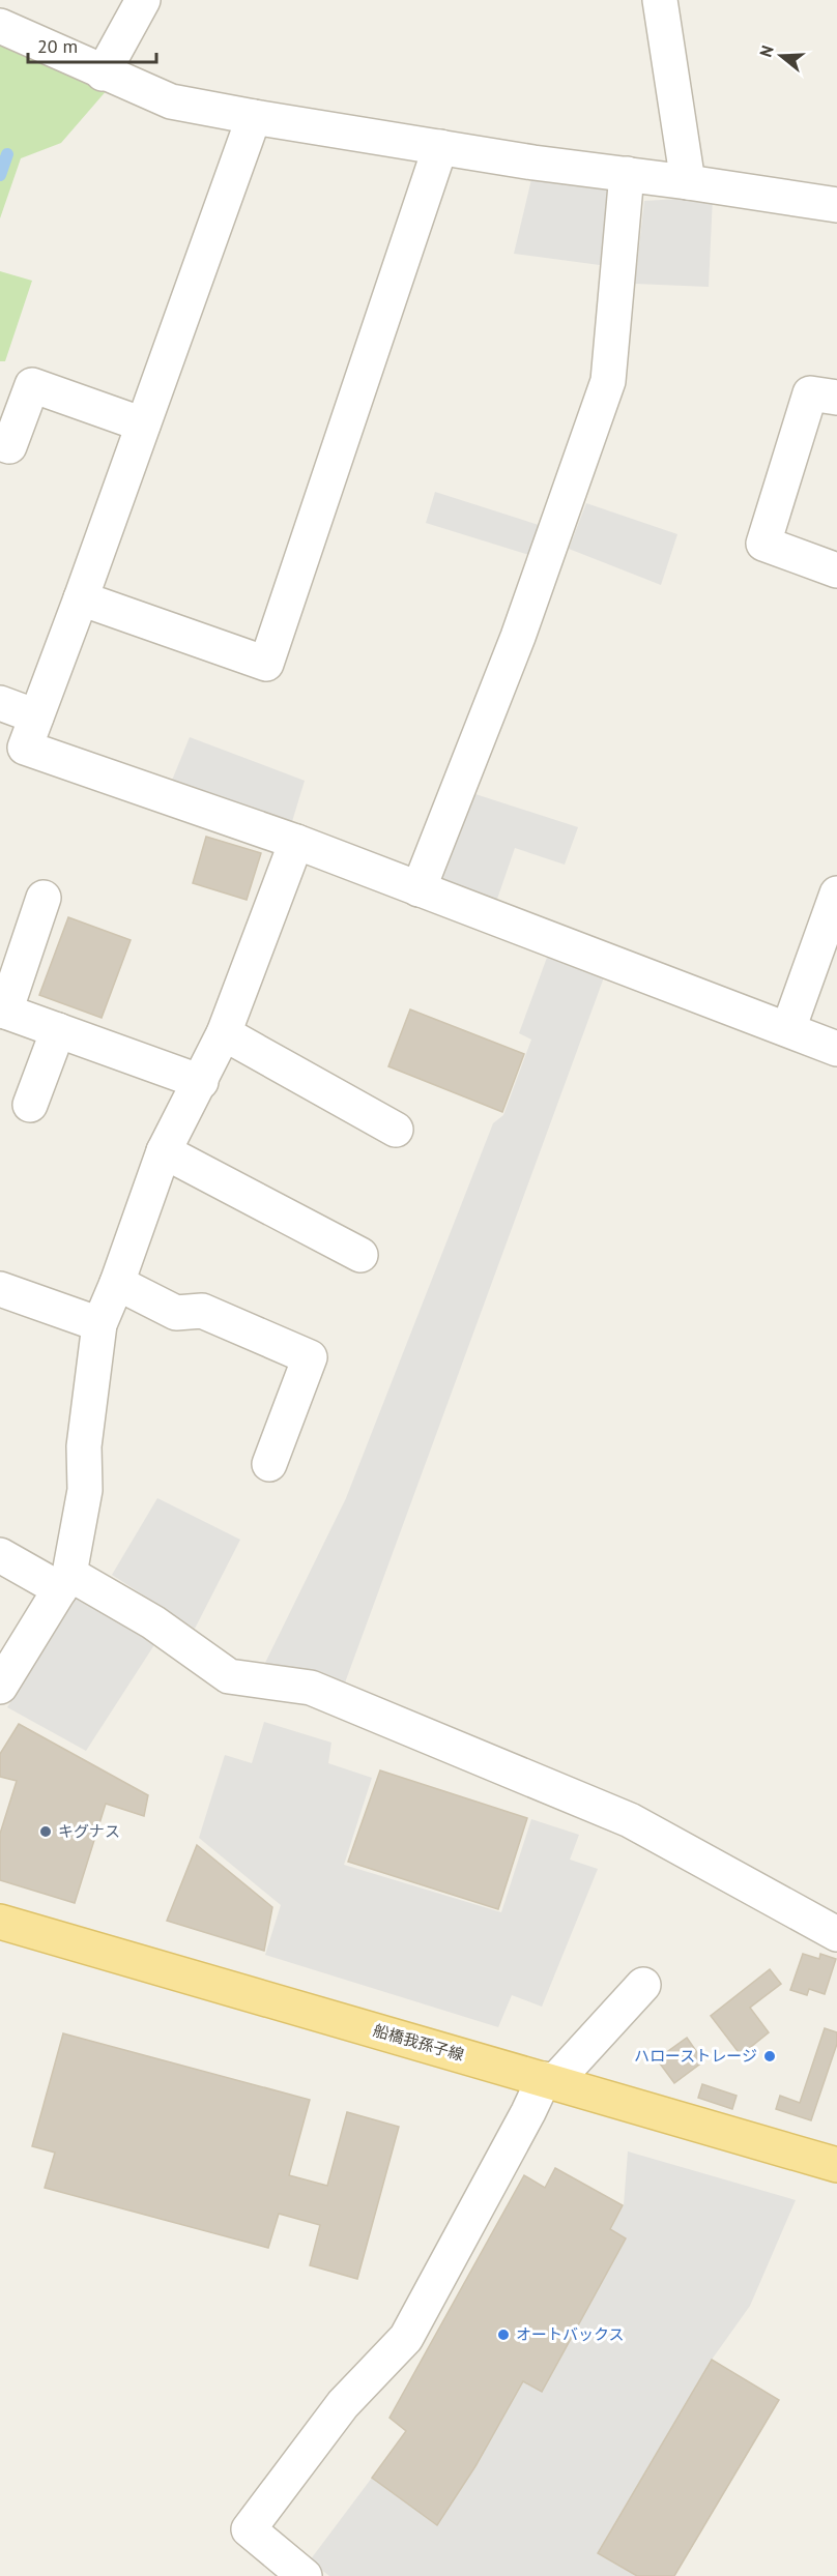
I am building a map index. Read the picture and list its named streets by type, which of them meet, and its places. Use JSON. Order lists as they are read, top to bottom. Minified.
{"streets":{"main road":["船橋我孫子線"]},"places":["キグナス","ハローストレージ","オートバックス"],"scale_bar":"20 m","north":"left"}
